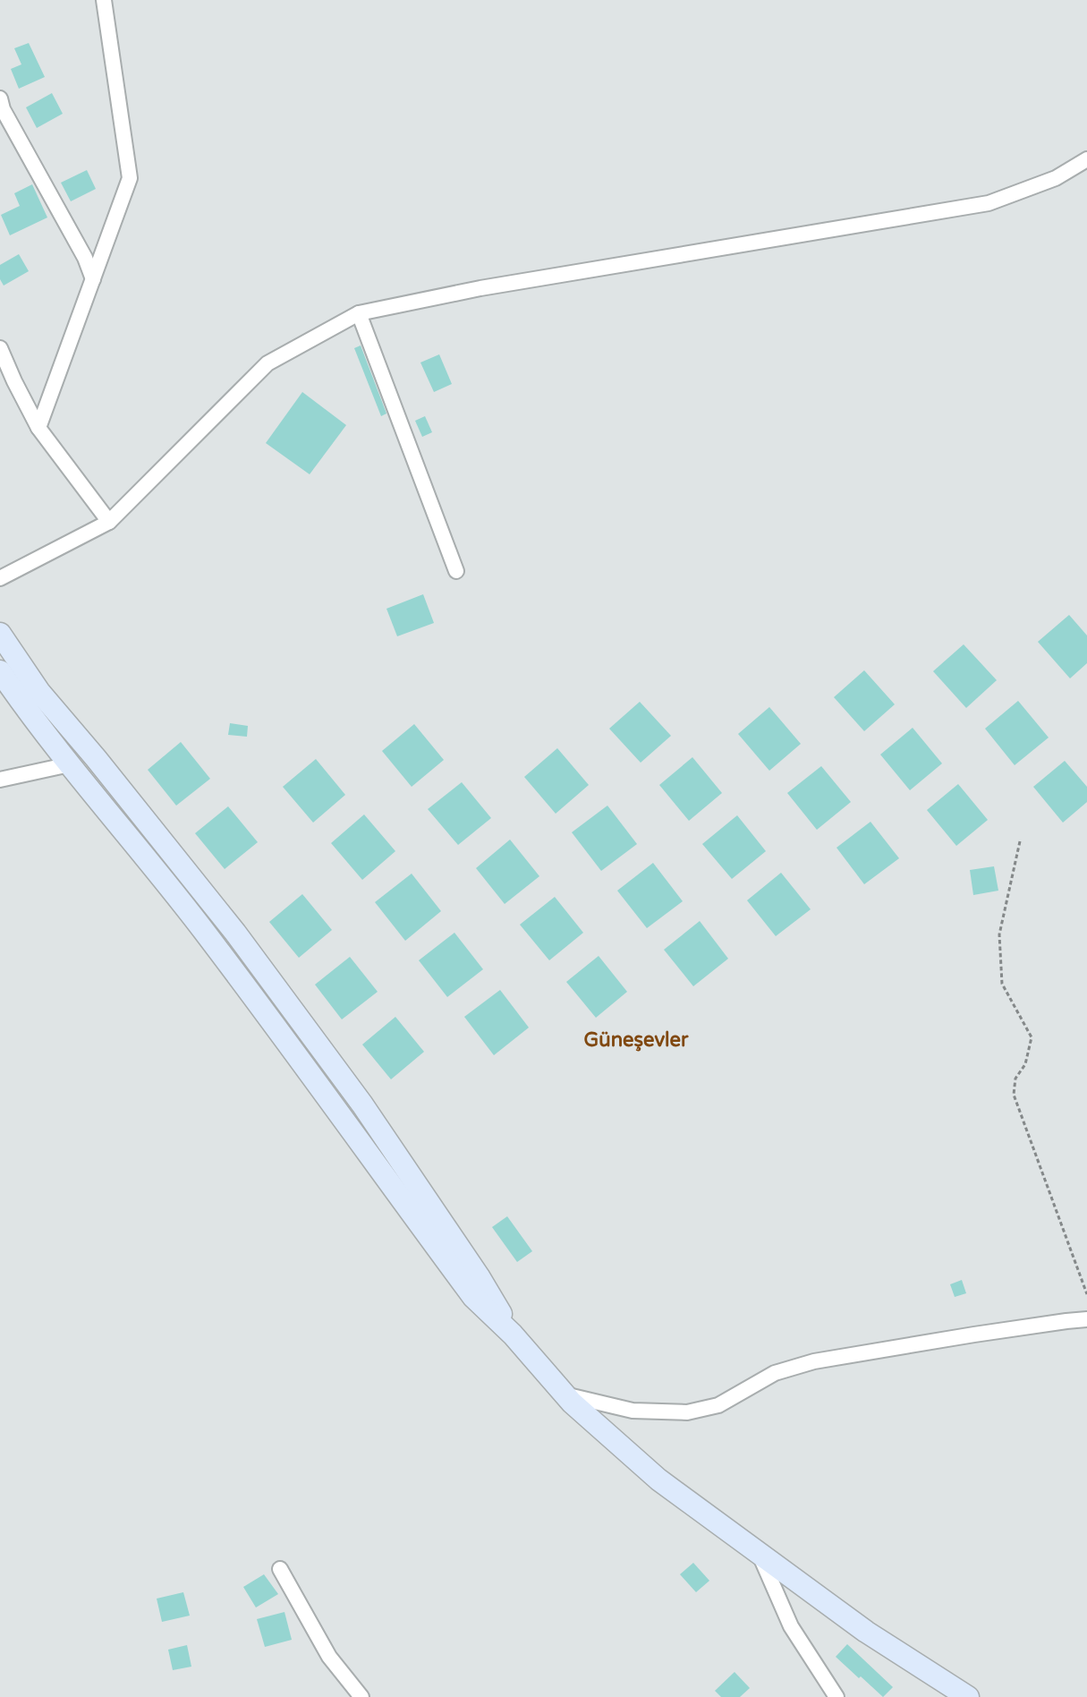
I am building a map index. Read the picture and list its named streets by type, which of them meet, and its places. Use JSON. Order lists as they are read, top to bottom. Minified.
{"districts":["Güneşevler"]}
